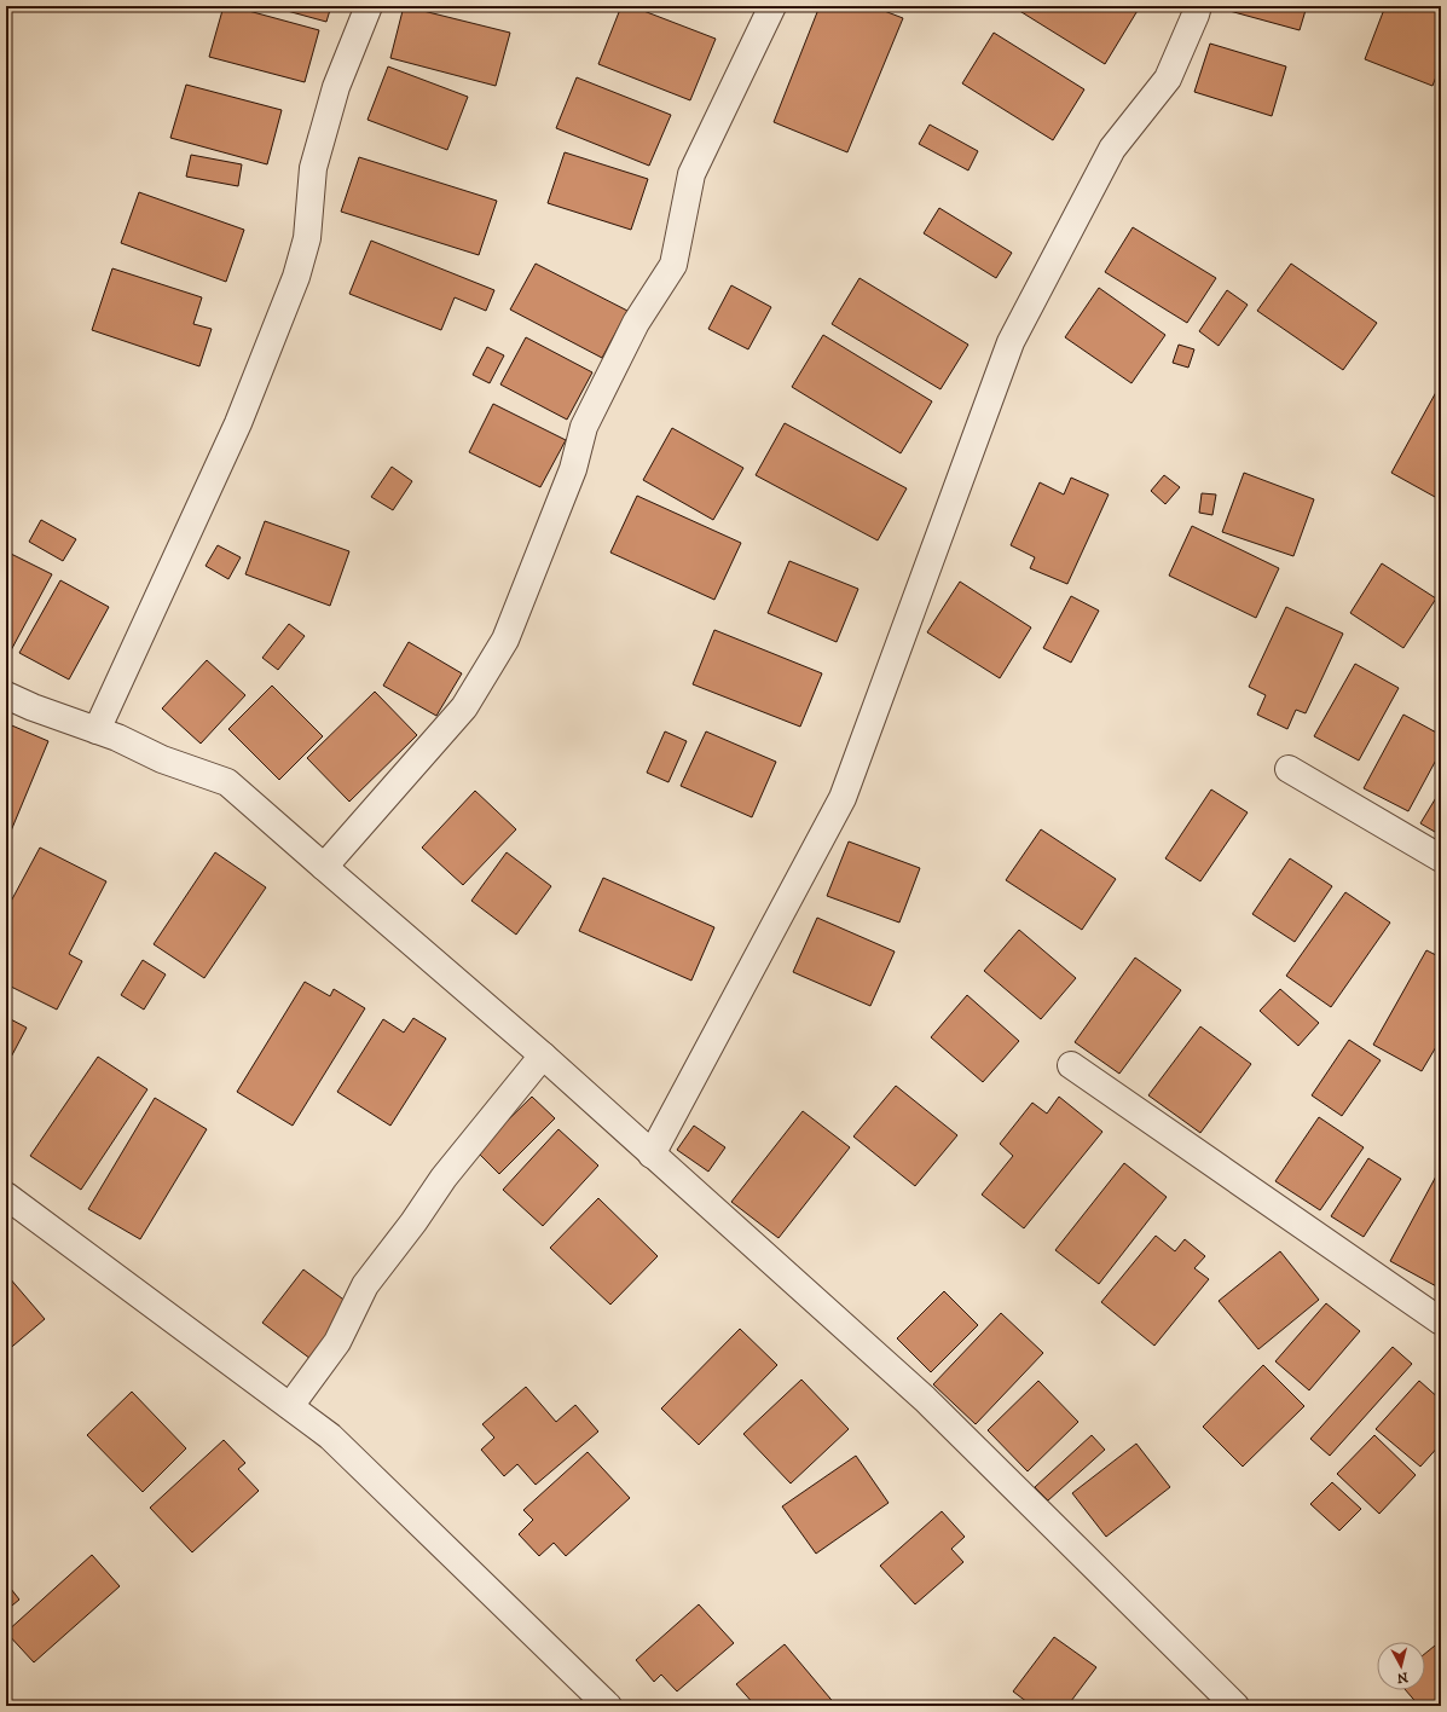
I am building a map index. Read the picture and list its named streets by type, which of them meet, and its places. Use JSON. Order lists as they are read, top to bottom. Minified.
{"north":"bottom"}
